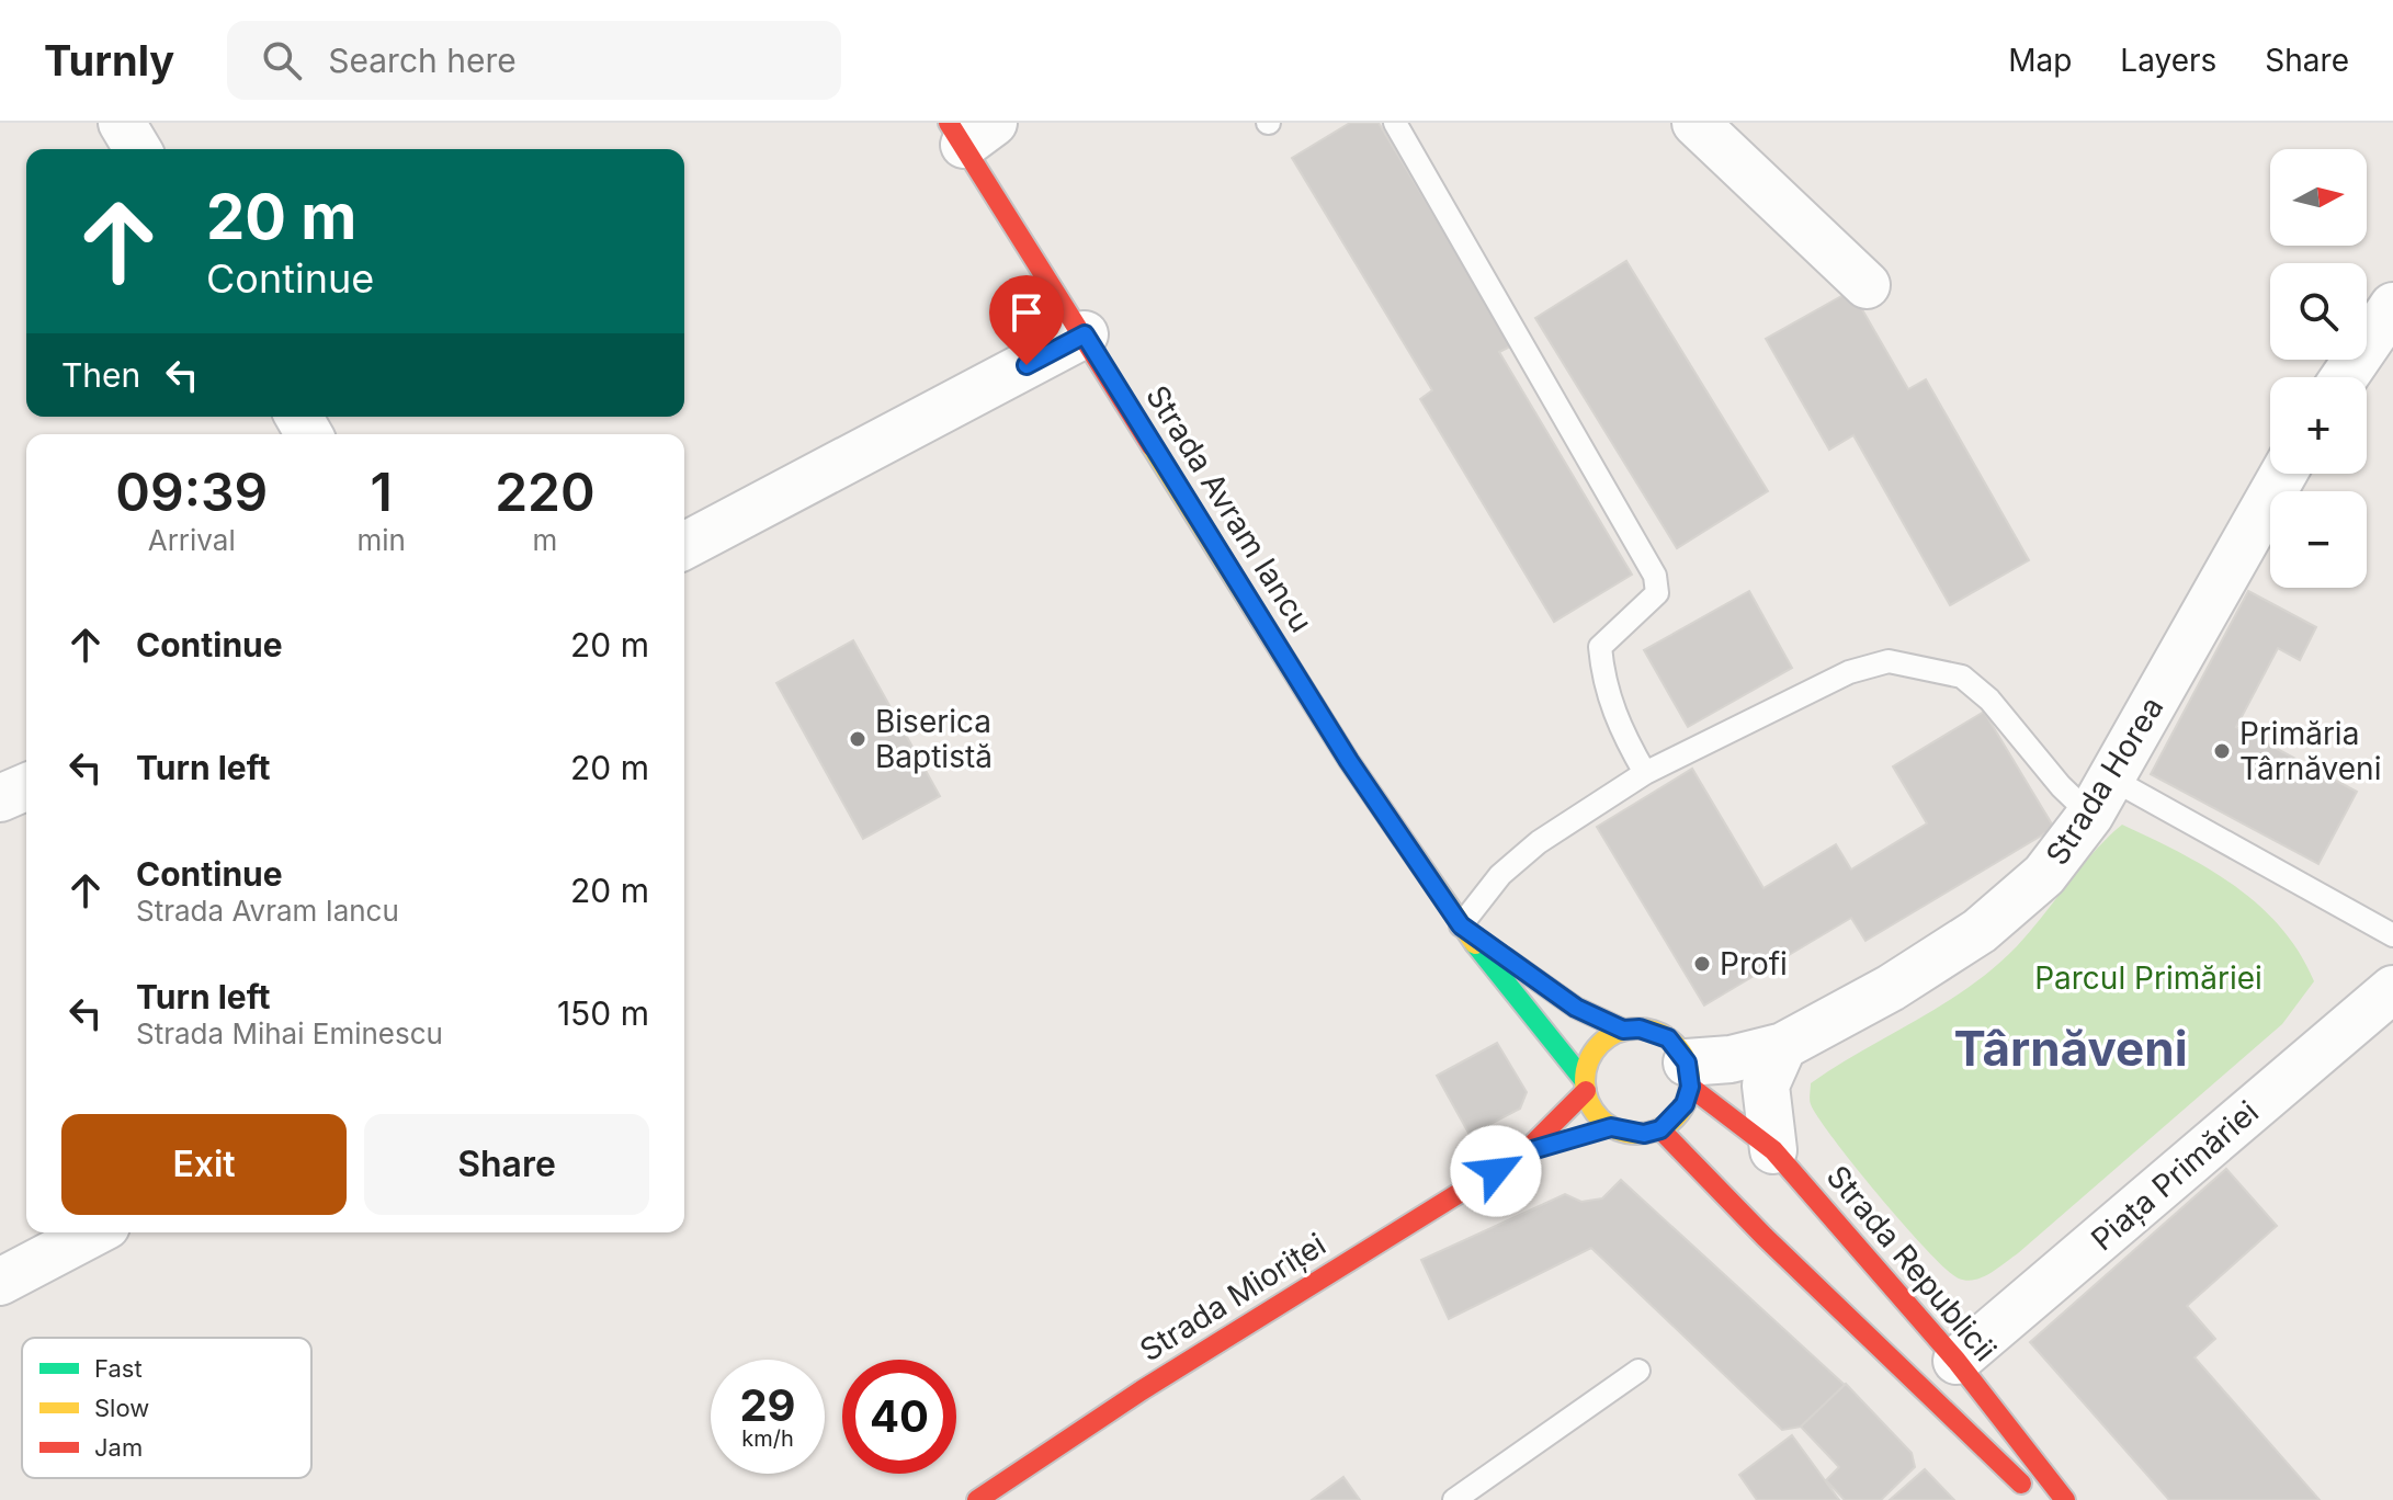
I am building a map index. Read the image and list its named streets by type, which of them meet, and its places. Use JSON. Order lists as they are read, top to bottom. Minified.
{"streets":{"main road":["Strada Avram Iancu","Strada Republicii","Strada Mioriței"],"street":["Strada Horea","Piața Primăriei"]},"crossings":[["Strada Avram Iancu","Strada Horea"],["Strada Avram Iancu","Strada Republicii"],["Strada Avram Iancu","Strada Mioriței"],["Strada Horea","Strada Republicii"],["Strada Horea","Strada Mioriței"],["Piața Primăriei","Strada Republicii"],["Strada Republicii","Strada Mioriței"]],"districts":["Târnăveni"],"parks":["Parcul Primăriei"],"places":["Biserica Baptistă","Primăria Târnăveni","Profi"],"legend":["Fast","Slow","Jam"],"north":"right","page":{"header":"Turnly","search":"Search here","nav":["Map","Layers","Share"],"map_buttons":["+","−"],"turn":["20 m","Continue"],"then":"Then","eta":["09:39","Arrival","1","min","220","m"],"list":[{"name":"Continue","value":"20 m"},{"name":"Turn left","value":"20 m"},{"name":"Continue","note":"Strada Avram Iancu","value":"20 m"},{"name":"Turn left","note":"Strada Mihai Eminescu","value":"150 m"}],"buttons":["Exit","Share"],"speed":"29 km/h","limit":"40"}}
